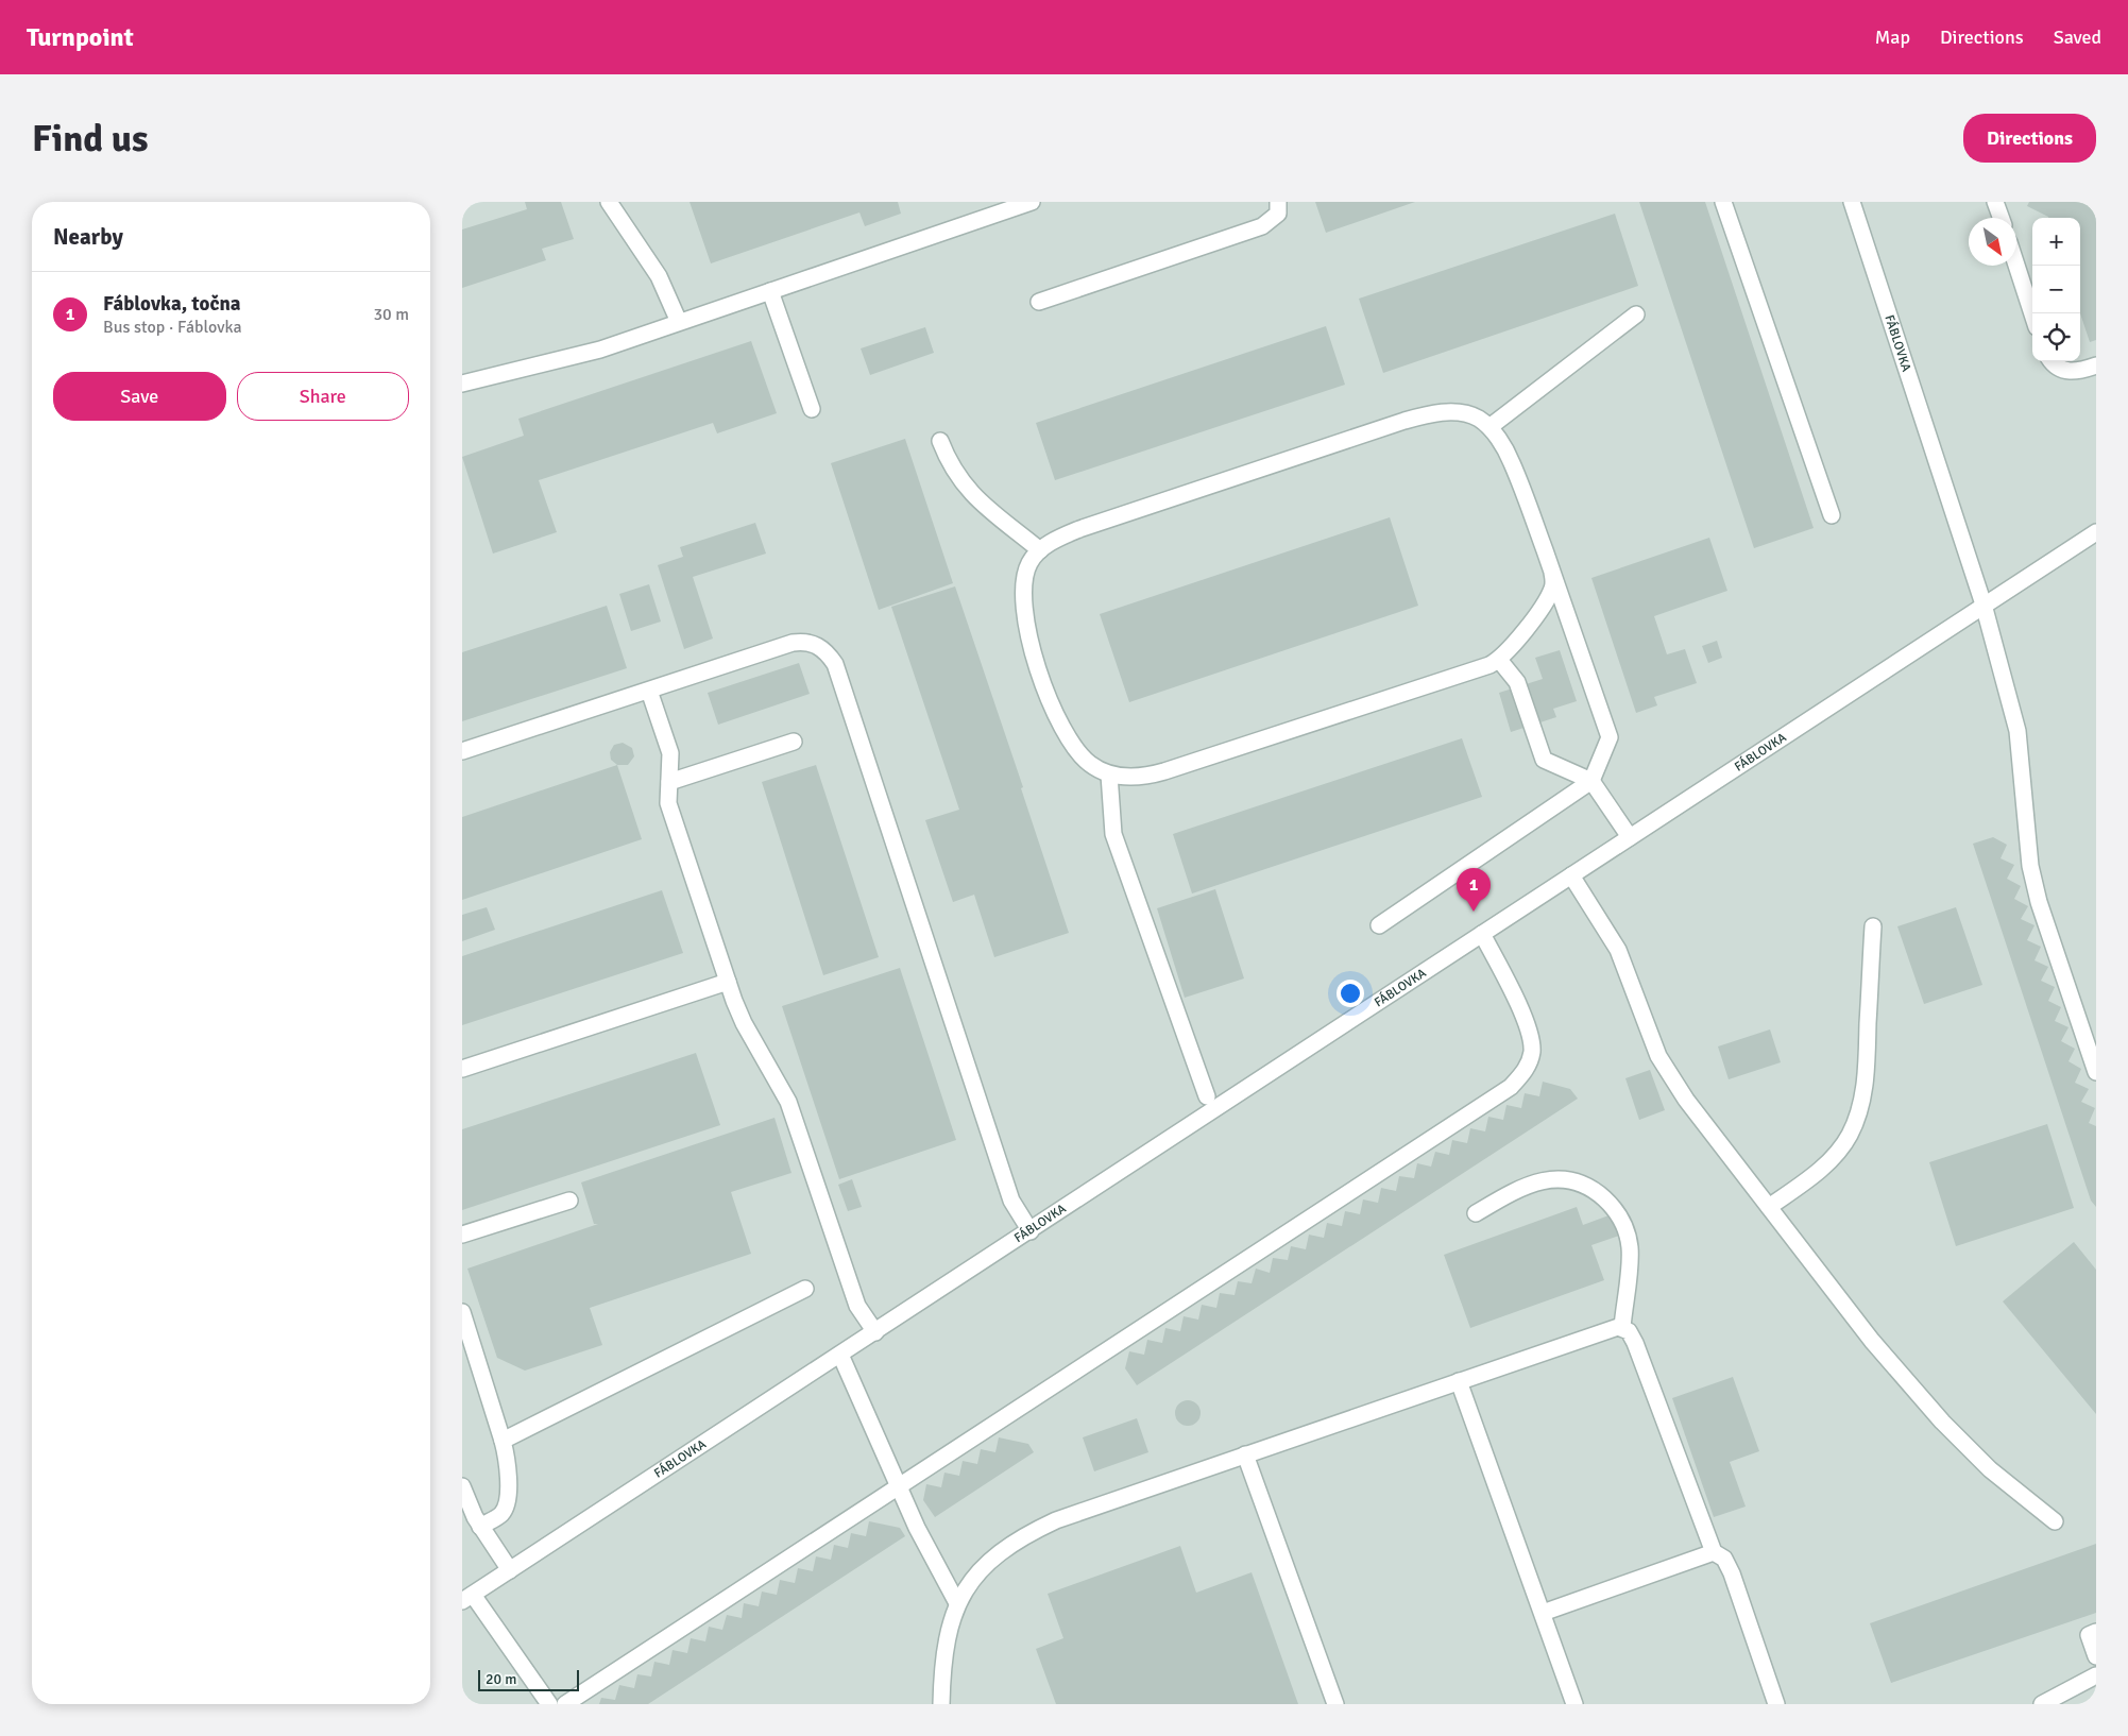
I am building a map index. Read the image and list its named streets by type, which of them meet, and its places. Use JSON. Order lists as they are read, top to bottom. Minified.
{"streets":{"street":["FÁBLOVKA"]},"scale_bar":"20 m","north":"bottom right","page":{"header":"Turnpoint","nav":["Map","Directions","Saved"],"buttons":["Directions",["Save","Share"]],"title":"Find us","heading":"Nearby","map_buttons":["+","−"],"list":[{"mark":"1","name":"Fáblovka, točna","note":"Bus stop · Fáblovka","value":"30 m"}],"pins":"1","scale":"20 m"}}
